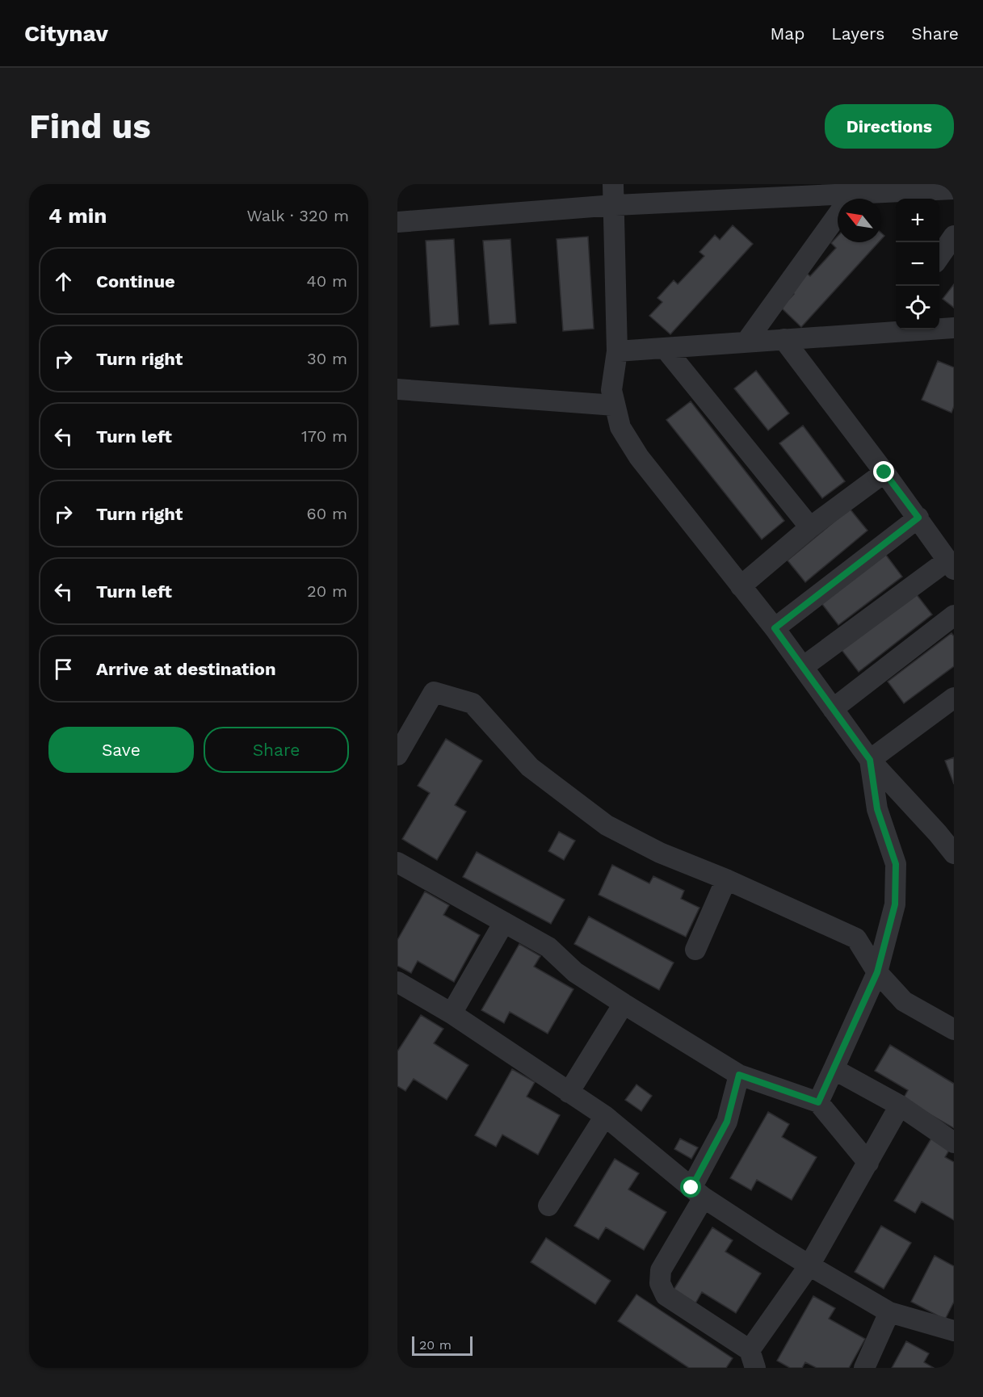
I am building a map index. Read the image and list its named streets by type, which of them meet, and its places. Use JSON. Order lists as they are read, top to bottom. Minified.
{"scale_bar":"20 m","north":"top left","page":{"header":"Citynav","nav":["Map","Layers","Share"],"buttons":["Directions",["Save","Share"]],"title":"Find us","heading":["4 min","Walk · 320 m"],"map_buttons":["+","−"],"list":[["Continue","40 m"],["Turn right","30 m"],["Turn left","170 m"],["Turn right","60 m"],["Turn left","20 m"],"Arrive at destination"],"scale":"20 m"}}
